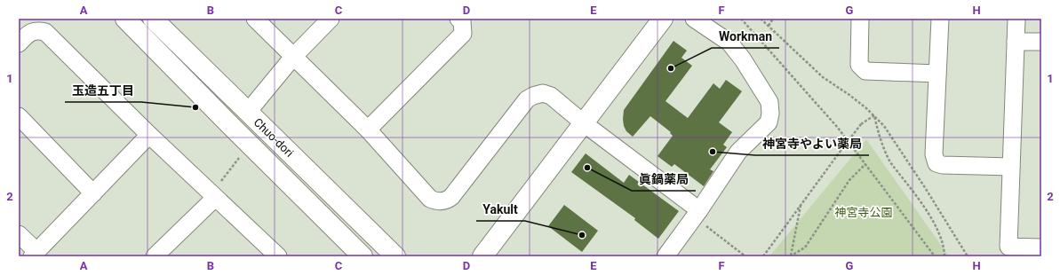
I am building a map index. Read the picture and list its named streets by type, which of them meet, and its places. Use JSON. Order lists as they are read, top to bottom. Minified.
{"streets":{"street":["Chuo-dori"]},"parks":["神宮寺公園"],"places":["Workman","玉造五丁目","神宮寺やよい薬局","眞鍋薬局","Yakult"],"grid":{"columns":["A","B","C","D","E","F","G","H"],"rows":["1","2"]}}
